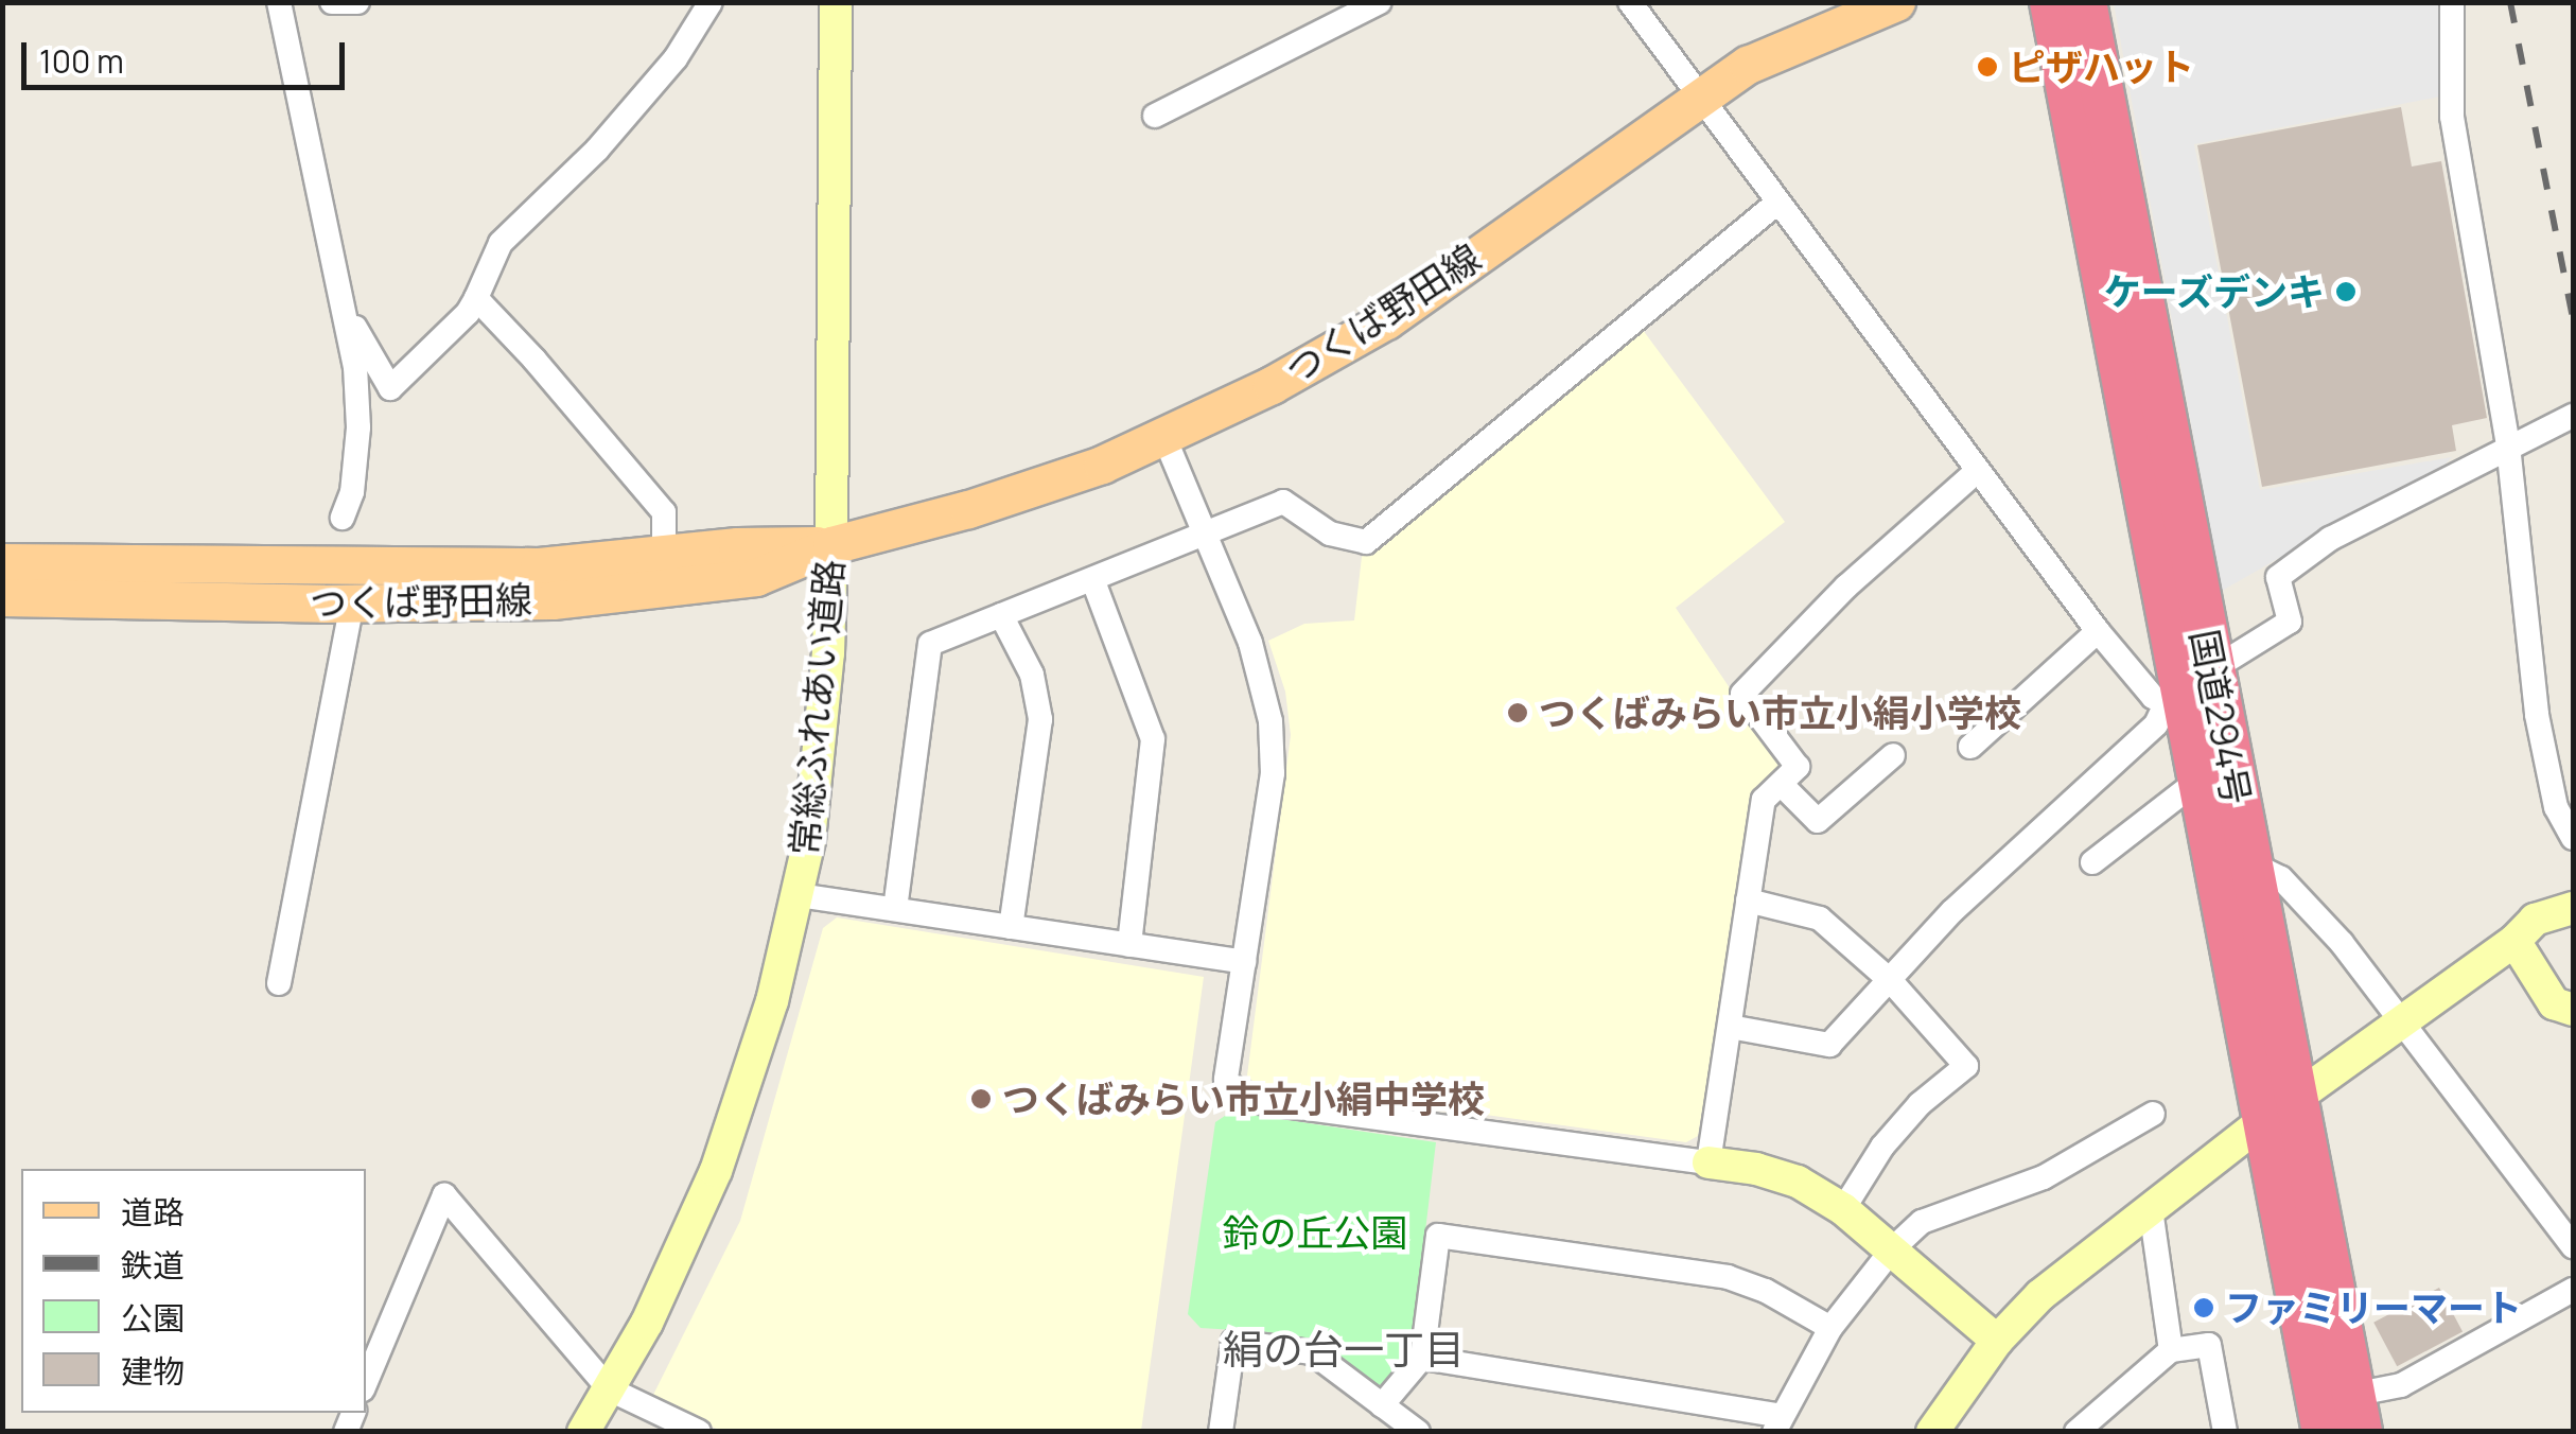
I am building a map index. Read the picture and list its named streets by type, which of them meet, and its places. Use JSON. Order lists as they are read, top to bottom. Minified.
{"streets":{"highway":["国道294号"],"main road":["つくば野田線"],"street":["常総ふれあい道路"]},"crossings":[["つくば野田線","常総ふれあい道路"]],"districts":["絹の台一丁目"],"parks":["鈴の丘公園"],"places":["ピザハット","ケーズデンキ","つくばみらい市立小絹小学校","つくばみらい市立小絹中学校","ファミリーマート"],"legend":["道路","鉄道","公園","建物"],"scale_bar":"100 m"}
